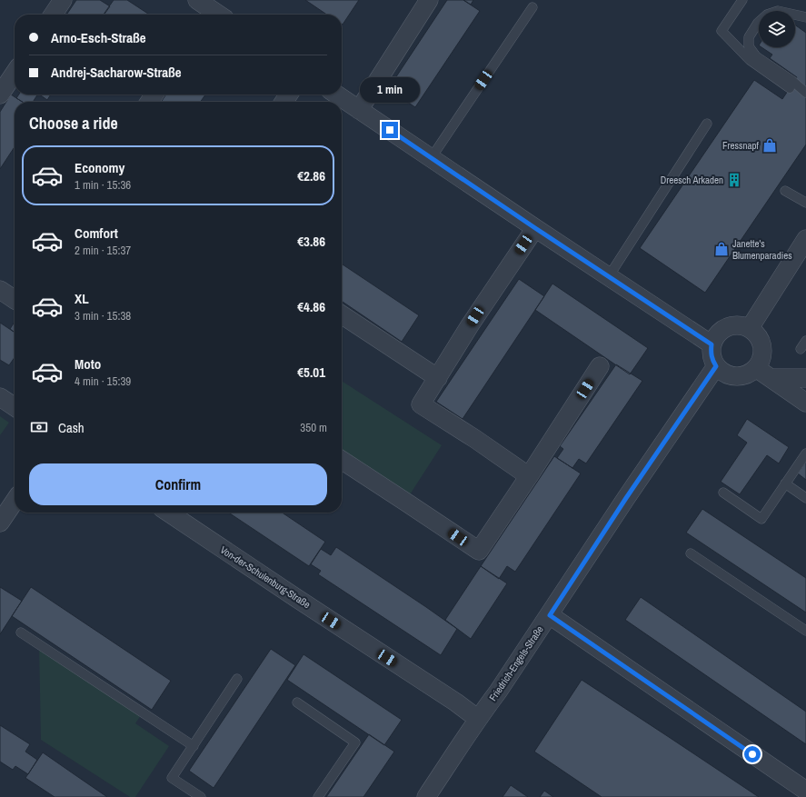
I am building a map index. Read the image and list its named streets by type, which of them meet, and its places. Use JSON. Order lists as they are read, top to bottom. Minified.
{"streets":{"street":["Von-der-Schulenburg-Straße","Friedrich-Engels-Straße"]},"crossings":[["Von-der-Schulenburg-Straße","Friedrich-Engels-Straße"]],"places":{"shop":["Fressnapf","Janette's Blumenparadies"],"building":["Dreesch Arkaden"]},"page":{"banner":["Arno-Esch-Straße","Andrej-Sacharow-Straße"],"bubble":"1 min","heading":"Choose a ride","list":[{"name":"Economy","note":"1 min · 15:36","value":"€2.86"},{"name":"Comfort","note":"2 min · 15:37","value":"€3.86"},{"name":"XL","note":"3 min · 15:38","value":"€4.86"},{"name":"Moto","note":"4 min · 15:39","value":"€5.01"}],"pay":["Cash","350 m"],"buttons":"Confirm"}}
